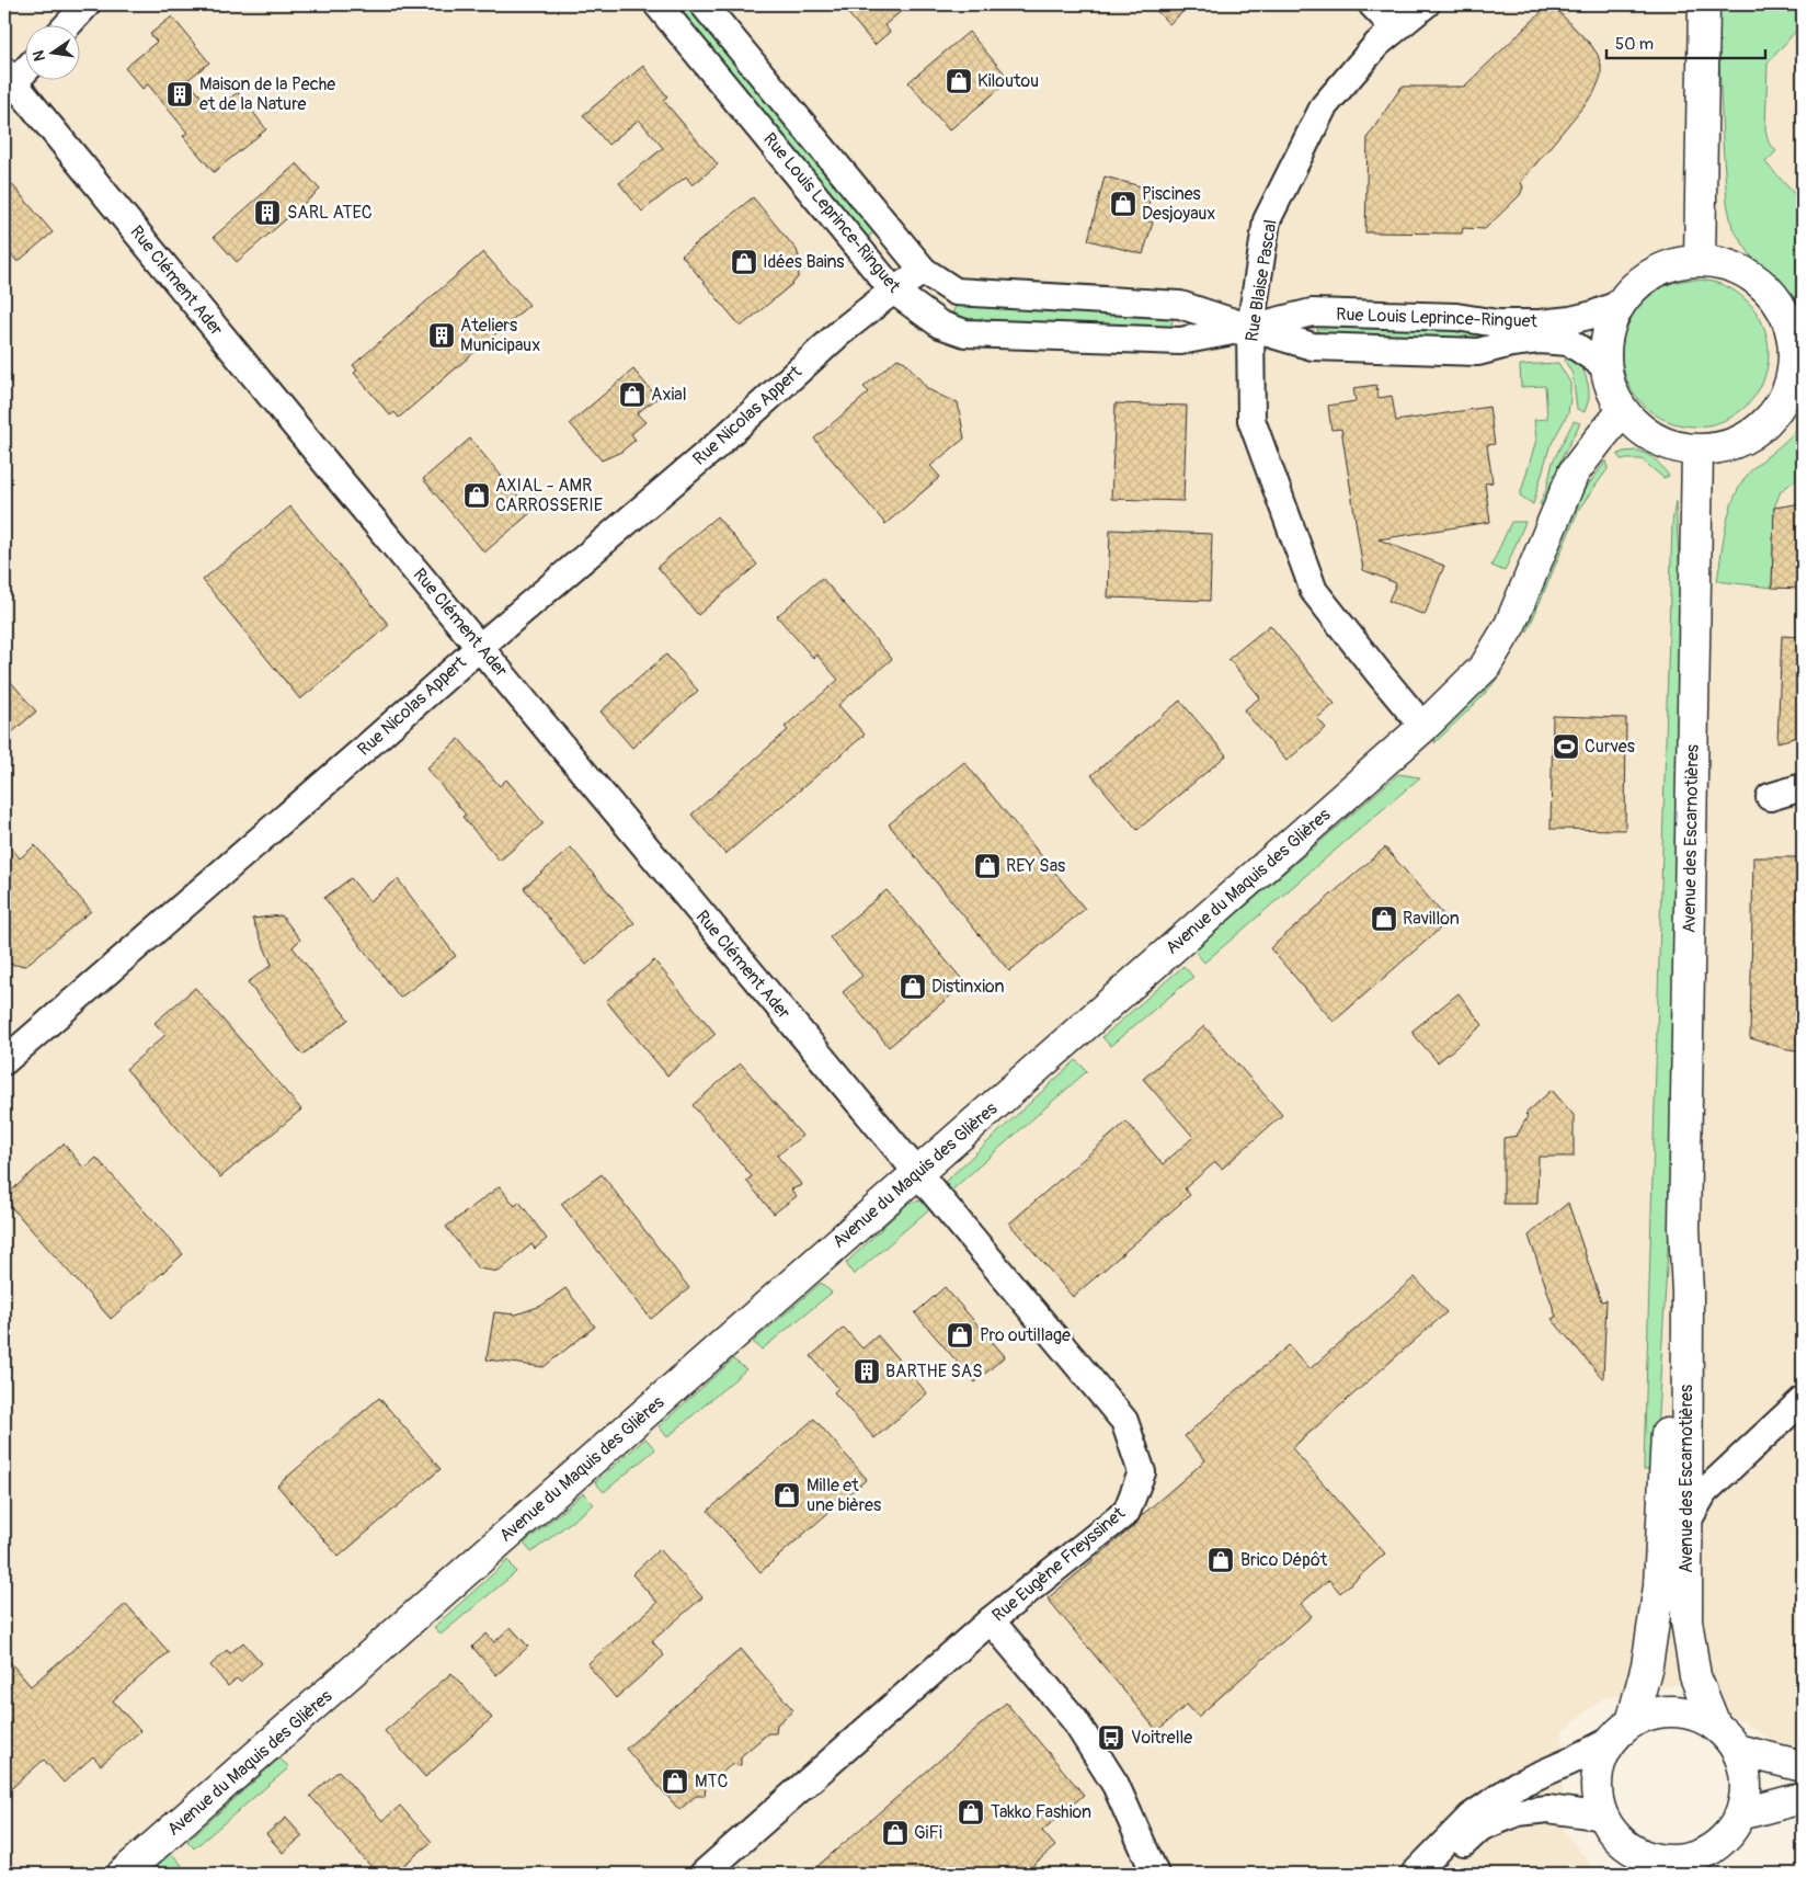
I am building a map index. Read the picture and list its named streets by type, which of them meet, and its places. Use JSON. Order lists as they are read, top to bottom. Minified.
{"streets":{"main road":["Avenue des Escarnotières","Avenue du Maquis des Glières"],"street":["Rue Louis Leprince-Ringuet","Rue Clément Ader","Rue Blaise Pascal","Rue Nicolas Appert","Rue Eugène Freyssinet"]},"crossings":[["Rue Louis Leprince-Ringuet","Rue Blaise Pascal"],["Rue Louis Leprince-Ringuet","Rue Nicolas Appert"],["Rue Louis Leprince-Ringuet","Avenue des Escarnotières"],["Rue Louis Leprince-Ringuet","Avenue du Maquis des Glières"],["Rue Clément Ader","Rue Nicolas Appert"],["Rue Clément Ader","Avenue du Maquis des Glières"],["Rue Clément Ader","Rue Eugène Freyssinet"],["Rue Blaise Pascal","Avenue du Maquis des Glières"],["Avenue des Escarnotières","Avenue du Maquis des Glières"],["Avenue du Maquis des Glières","Rue Eugène Freyssinet"]],"places":{"shop":["Kiloutou","Piscines Desjoyaux","Idées Bains","Axial","AXIAL - AMR CARROSSERIE","REY Sas","Ravillon","Distinxion","Pro outillage","Mille et une bières","Brico Dépôt","MTC","Takko Fashion","GiFi"],"building":["Maison de la Peche et de la Nature","SARL ATEC","Ateliers Municipaux","BARTHE SAS"],"sports":["Curves"],"bus stop":["Voitrelle"]},"scale_bar":"50 m","north":"left"}
